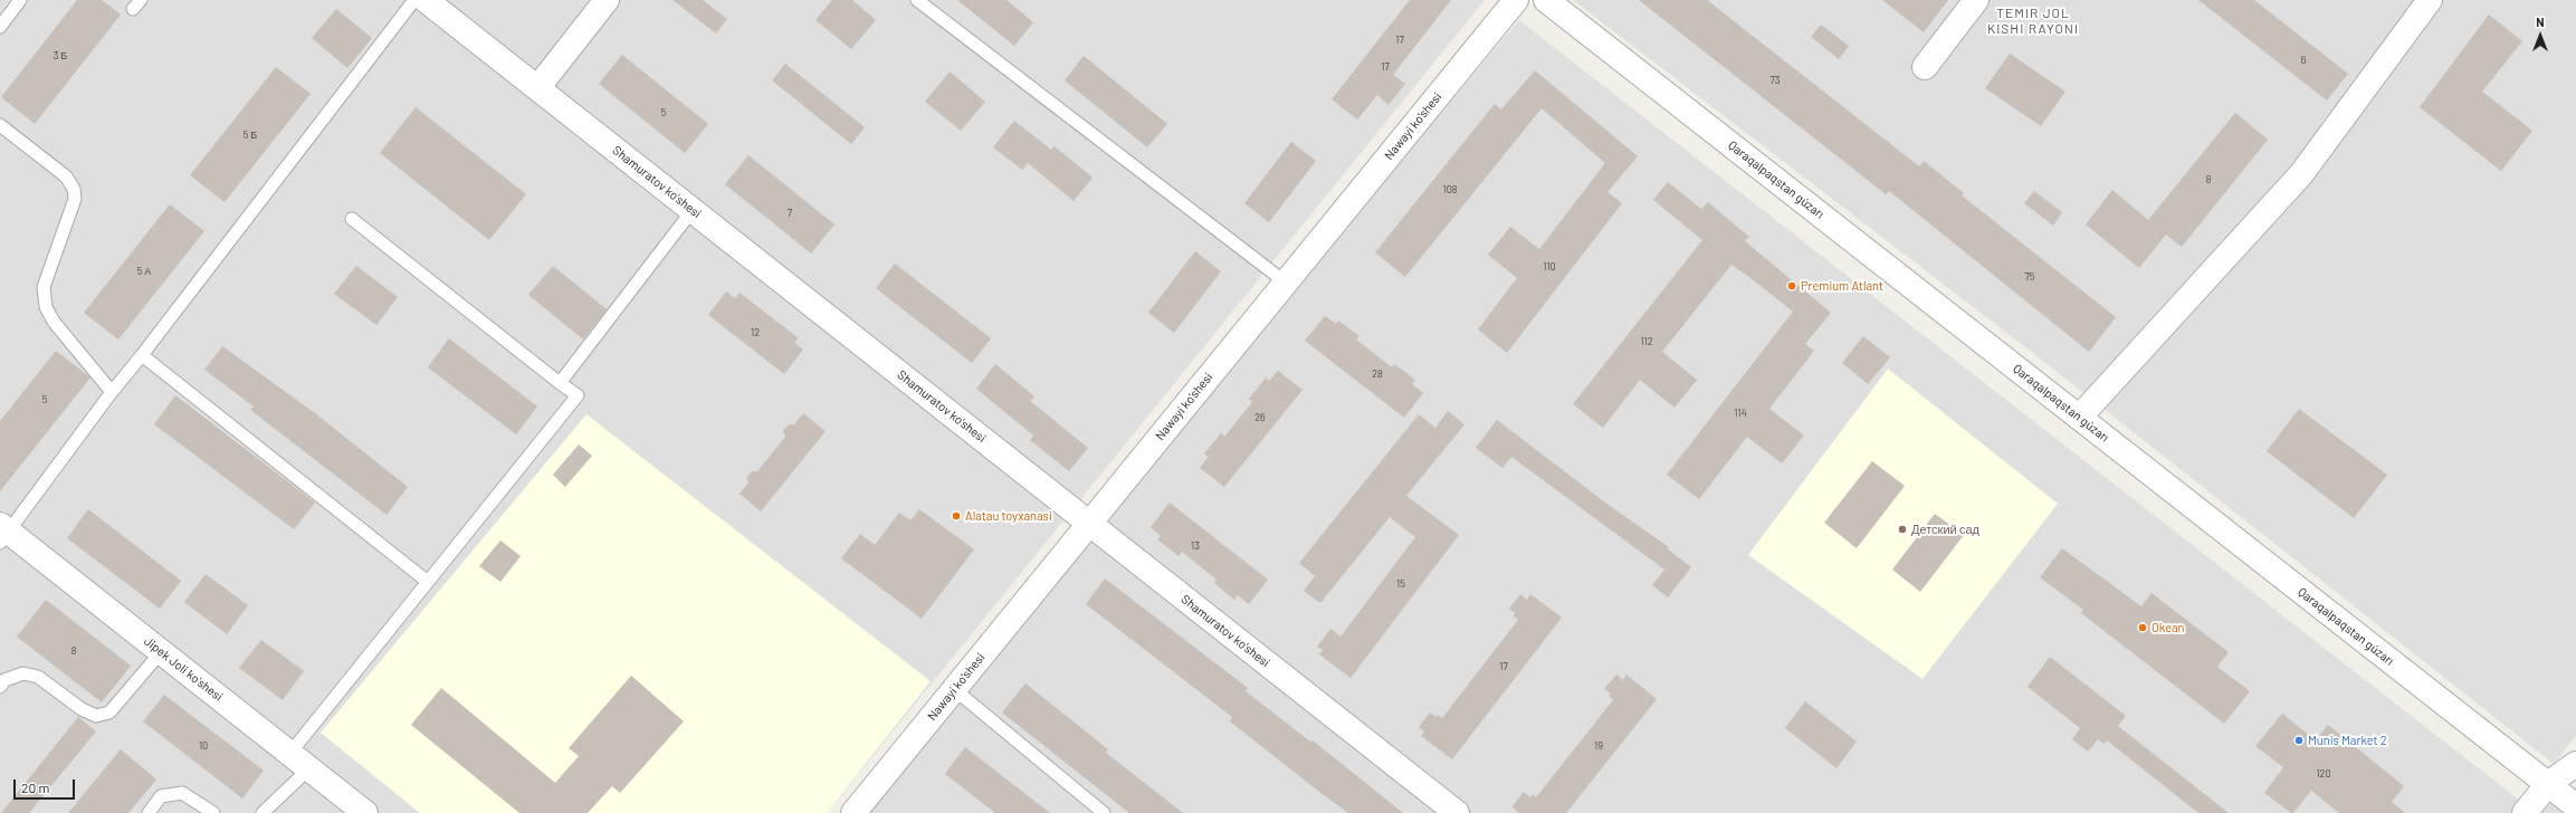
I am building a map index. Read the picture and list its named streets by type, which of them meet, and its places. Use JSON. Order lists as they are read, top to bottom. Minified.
{"streets":{"street":["Nawayi ko'shesi","Qaraqalpaqstan gúzarı","Shamuratov ko'shesi","Jipek Joli ko'shesi"]},"crossings":[["Nawayi ko'shesi","Shamuratov ko'shesi"]],"districts":["TEMIR JOL KISHI RAYONI"],"places":["Premium Atlant","Alatau toyxanasi","Детский сад","Okean","Munis Market 2"],"house_numbers":["17","3 Б","6","17","73","5","5 Б","8","108","7","110","5 А","75","12","112","28","5","114","26","13","15","8","17","10","19","120"],"scale_bar":"20 m","north":"top"}
